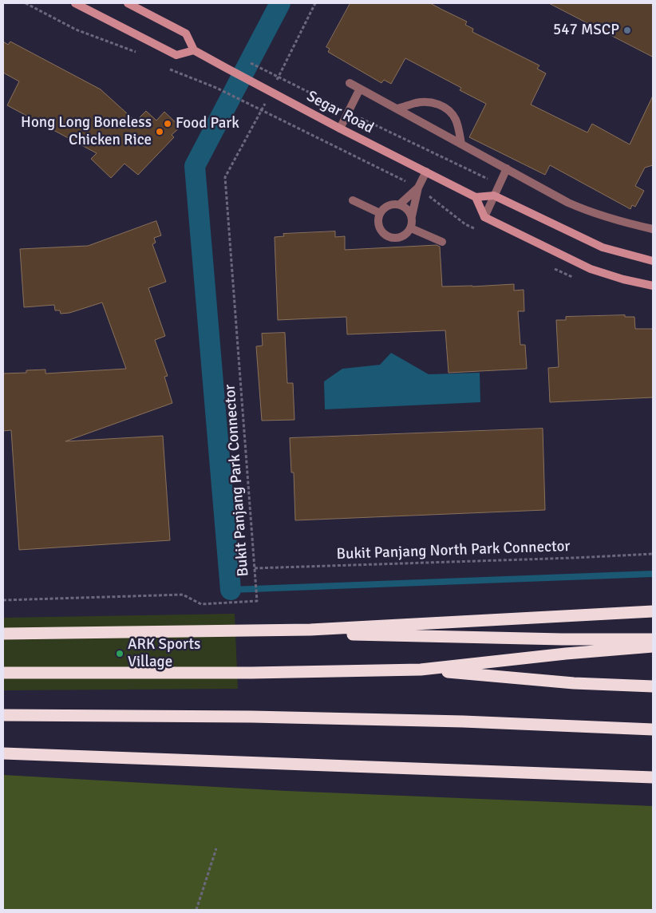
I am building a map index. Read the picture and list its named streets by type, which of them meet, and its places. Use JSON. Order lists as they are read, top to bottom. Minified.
{"streets":{"street":["Segar Road"],"path":["Bukit Panjang Park Connector","Bukit Panjang North Park Connector"]},"crossings":[["Bukit Panjang Park Connector","Bukit Panjang North Park Connector"]],"places":["547 MSCP","Food Park","Hong Long Boneless Chicken Rice","ARK Sports Village"]}
